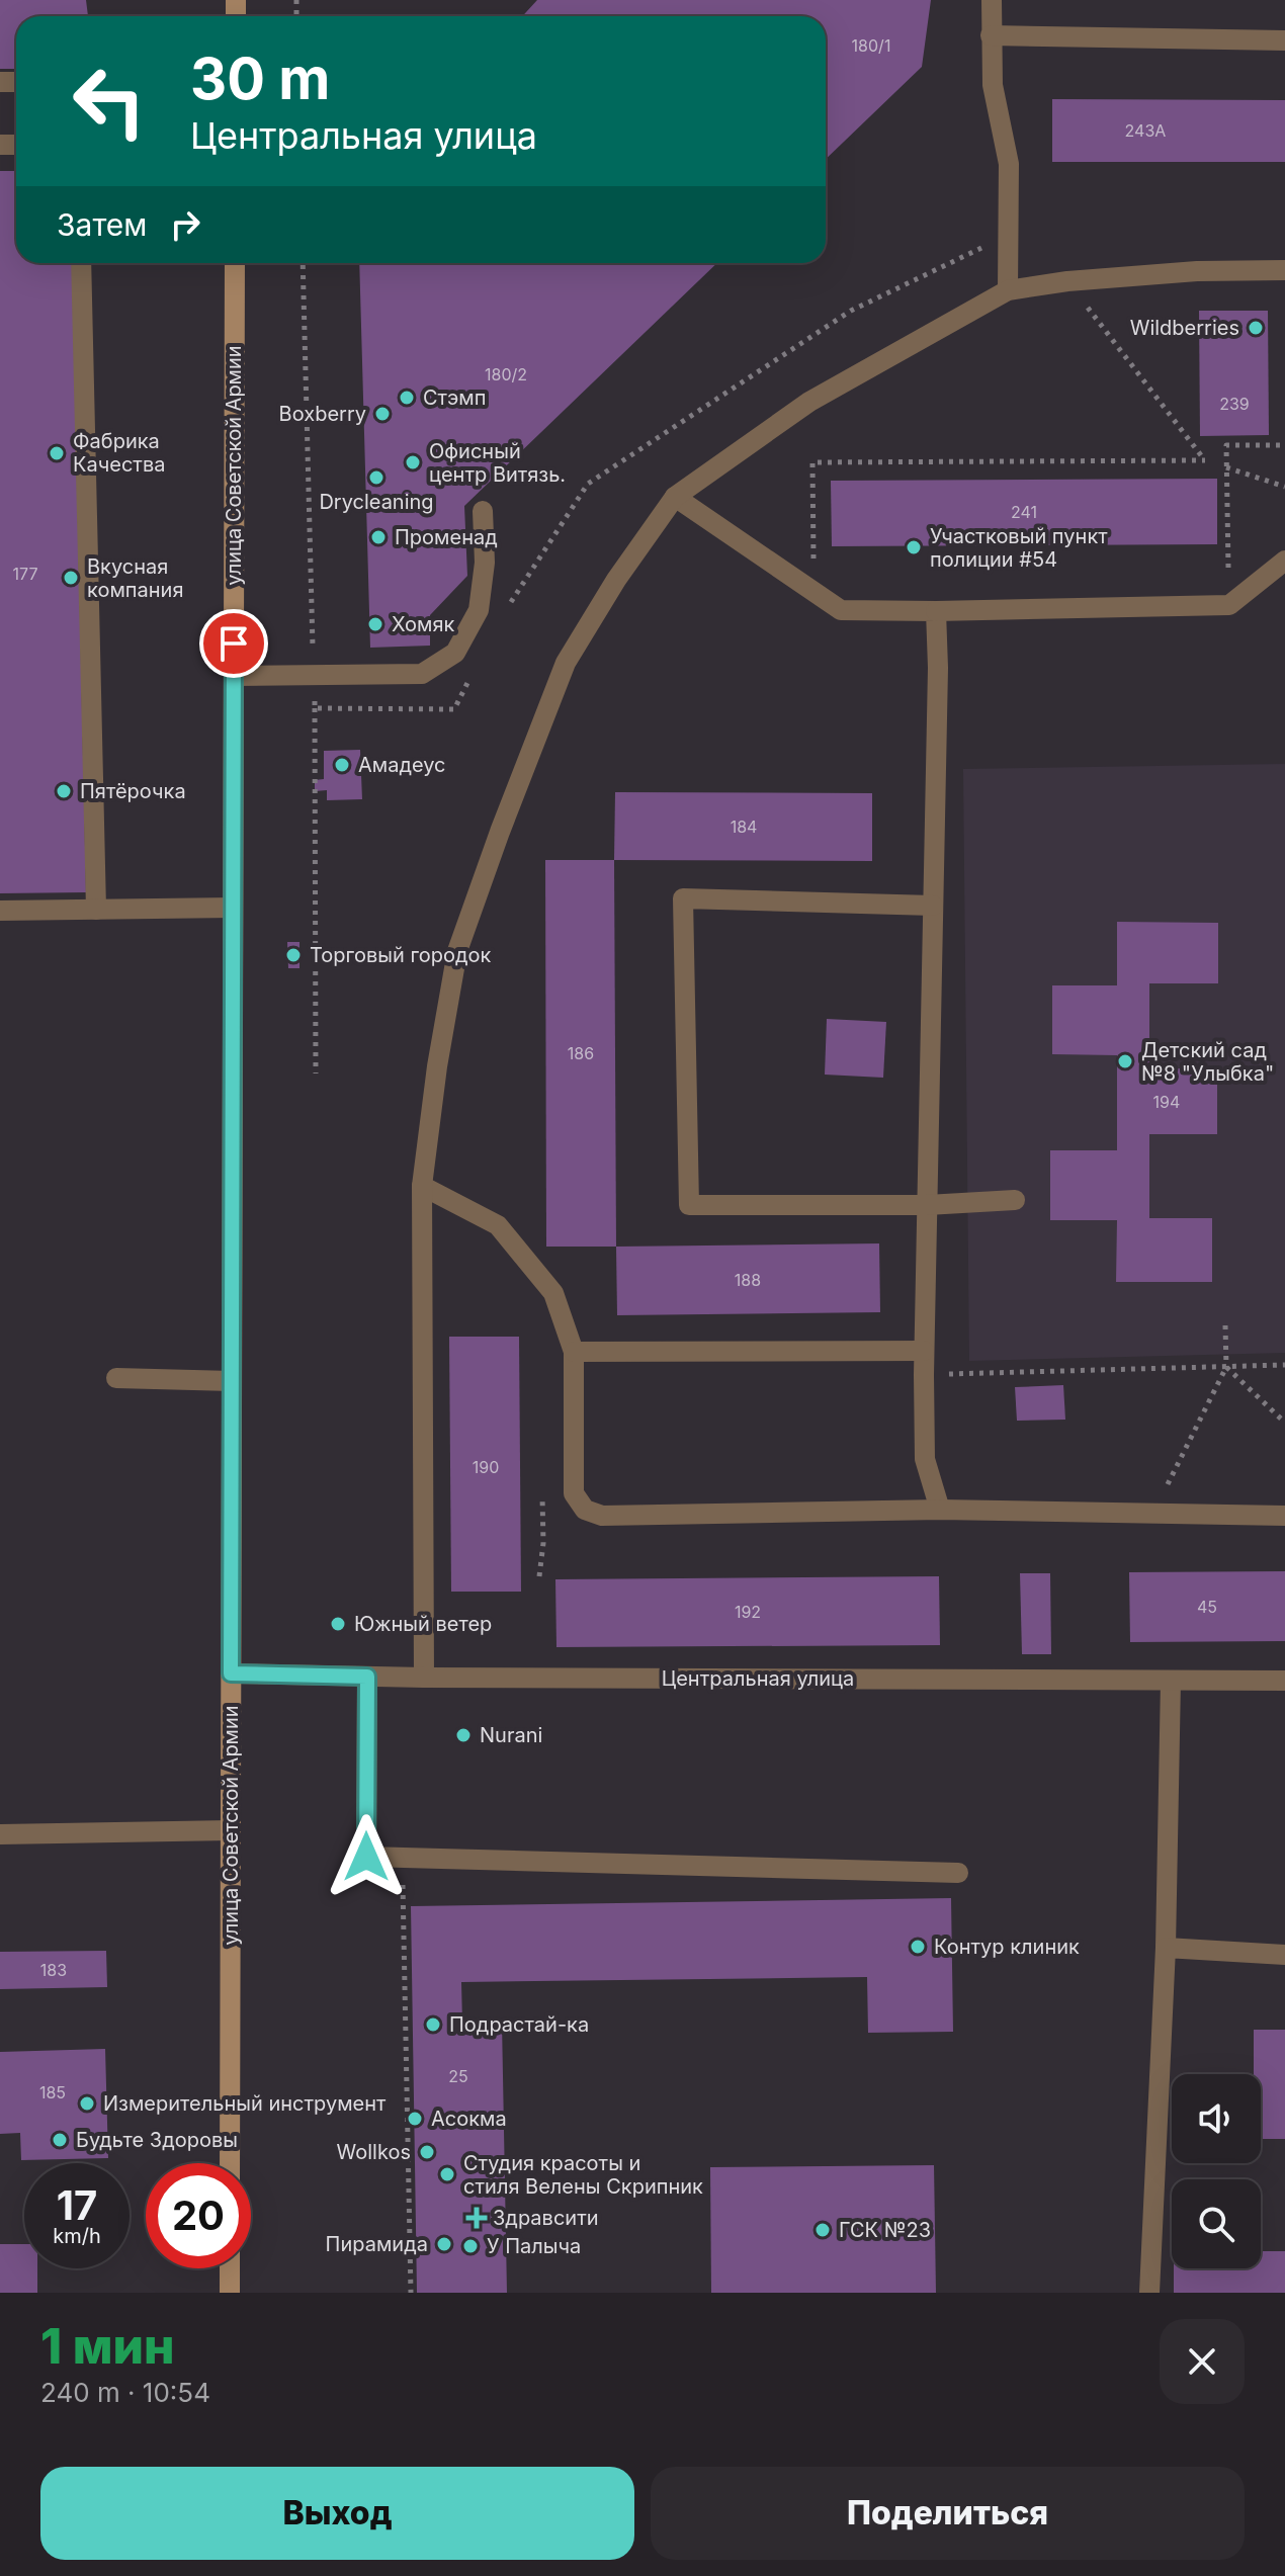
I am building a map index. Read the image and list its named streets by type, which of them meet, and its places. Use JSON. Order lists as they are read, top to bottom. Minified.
{"streets":{"main road":["улица Советской Армии"],"street":["Центральная улица"]},"crossings":[["улица Советской Армии","Центральная улица"]],"places":{"other":["Wildberries","Стэмп","Boxberry","Фабрика Качества","Офисный центр Витязь.","Drycleaning","Променад","Участковый пункт полиции #54","Вкусная компания","Хомяк","Амадеус","Пятёрочка","Торговый городок","Детский сад №8 \"Улыбка\"","Южный ветер","Nurani","Контур клиник","Подрастай-ка","Измерительный инструмент","Асокма","Будьте Здоровы","Wollkos","Студия красоты и стиля Велены Скрипник","ГСК №23","Пирамида","У Палыча"],"health":["Здравсити"]},"house_numbers":["180/1","243А","180/2","239","241","177","184","186","194","188","190","45","192","183","25","185"],"page":{"turn":["30 m","Центральная улица"],"then":"Затем","speed":"17 km/h","limit":"20","heading":["1 мин","240 m · 10:54"],"buttons":["Выход","Поделиться"]}}
